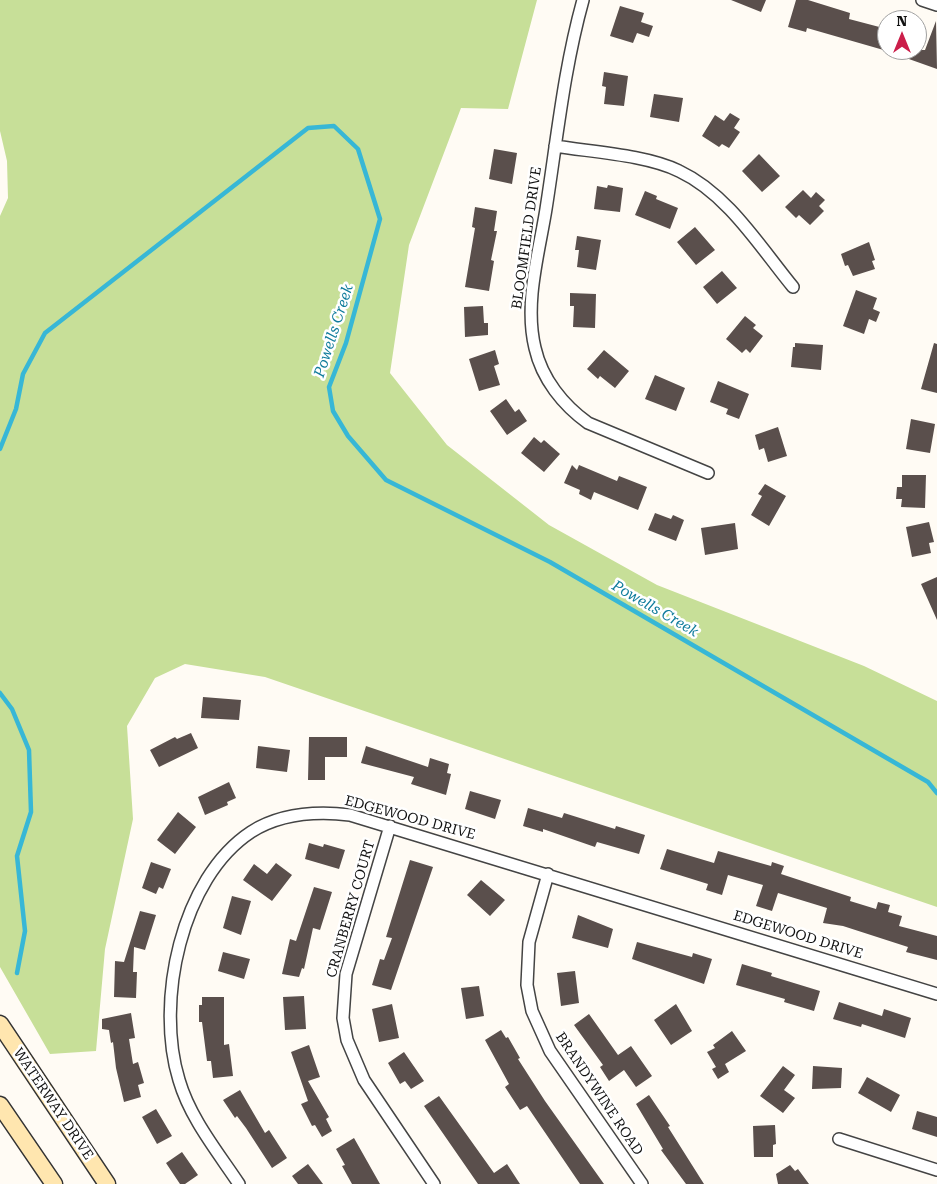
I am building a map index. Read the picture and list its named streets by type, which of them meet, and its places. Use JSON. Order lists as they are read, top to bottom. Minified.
{"streets":{"main road":["WATERWAY DRIVE"],"street":["BLOOMFIELD DRIVE","EDGEWOOD DRIVE","CRANBERRY COURT","BRANDYWINE ROAD"]},"crossings":[["EDGEWOOD DRIVE","CRANBERRY COURT"],["EDGEWOOD DRIVE","BRANDYWINE ROAD"]],"water":["Powells Creek"],"north":"top"}
